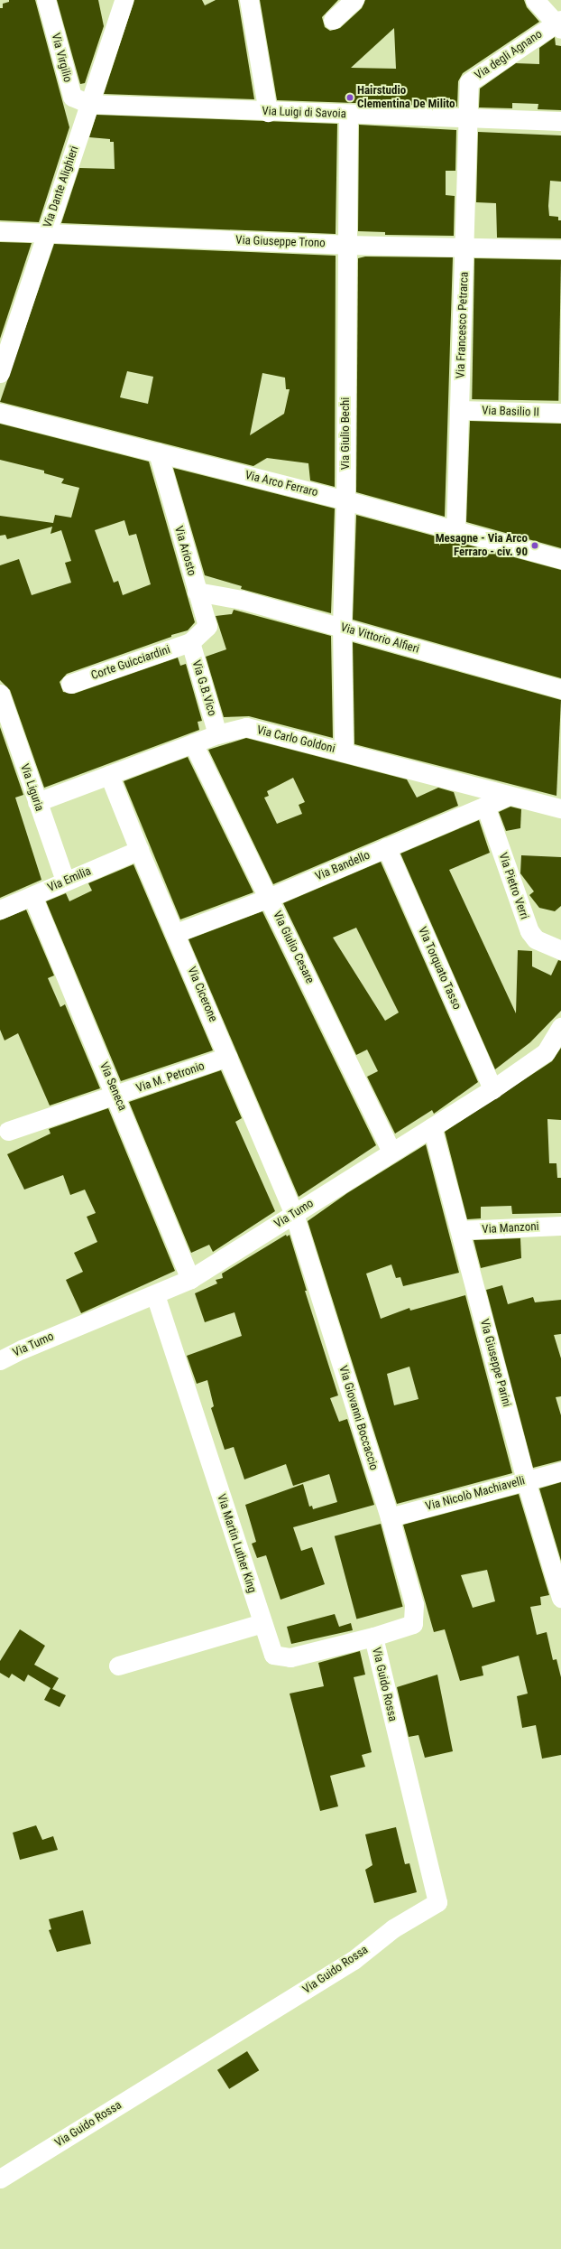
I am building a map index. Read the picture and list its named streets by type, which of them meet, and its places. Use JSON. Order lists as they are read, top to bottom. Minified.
{"streets":{"street":["Via degli Agnano","Via Virgilio","Via Luigi di Savoia","Via Dante Alighieri","Via Giuseppe Trono","Via Francesco Petrarca","Via Basilio II","Via Giulio Bechi","Via Arco Ferraro","Via Ariosto","Via Vittorio Alfieri","Corte Guicciardini","Via G.B.Vico","Via Carlo Goldoni","Via Liguria","Via Bandello","Via Emilia","Via Pietro Verri","Via Giulio Cesare","Via Torquato Tasso","Via Cicerone","Via M. Petronio","Via Seneca","Via Tumo","Via Manzoni","Via Giuseppe Parini","Via Giovanni Boccaccio","Via Nicolò Machiavelli","Via Martin Luther King","Via Guido Rossa"]},"crossings":[["Via degli Agnano","Via Luigi di Savoia"],["Via degli Agnano","Via Francesco Petrarca"],["Via Virgilio","Via Luigi di Savoia"],["Via Virgilio","Via Dante Alighieri"],["Via Luigi di Savoia","Via Dante Alighieri"],["Via Luigi di Savoia","Via Francesco Petrarca"],["Via Luigi di Savoia","Via Giulio Bechi"],["Via Dante Alighieri","Via Giuseppe Trono"],["Via Giuseppe Trono","Via Francesco Petrarca"],["Via Giuseppe Trono","Via Giulio Bechi"],["Via Francesco Petrarca","Via Basilio II"],["Via Francesco Petrarca","Via Arco Ferraro"],["Via Giulio Bechi","Via Arco Ferraro"],["Via Giulio Bechi","Via Vittorio Alfieri"],["Via Giulio Bechi","Via Carlo Goldoni"],["Via Arco Ferraro","Via Ariosto"],["Via Ariosto","Via Vittorio Alfieri"],["Via Ariosto","Corte Guicciardini"],["Via Ariosto","Via G.B.Vico"],["Corte Guicciardini","Via G.B.Vico"],["Via G.B.Vico","Via Carlo Goldoni"],["Via Carlo Goldoni","Via Liguria"],["Via Carlo Goldoni","Via Bandello"],["Via Carlo Goldoni","Via Giulio Cesare"],["Via Carlo Goldoni","Via Cicerone"],["Via Liguria","Via Emilia"],["Via Bandello","Via Pietro Verri"],["Via Bandello","Via Giulio Cesare"],["Via Bandello","Via Torquato Tasso"],["Via Bandello","Via Cicerone"],["Via Emilia","Via Cicerone"],["Via Emilia","Via Seneca"],["Via Giulio Cesare","Via Tumo"],["Via Torquato Tasso","Via Tumo"],["Via Cicerone","Via M. Petronio"],["Via Cicerone","Via Tumo"],["Via Cicerone","Via Giovanni Boccaccio"],["Via M. Petronio","Via Seneca"],["Via Seneca","Via Tumo"],["Via Tumo","Via Giuseppe Parini"],["Via Tumo","Via Giovanni Boccaccio"],["Via Tumo","Via Martin Luther King"],["Via Manzoni","Via Giuseppe Parini"],["Via Giuseppe Parini","Via Nicolò Machiavelli"],["Via Giovanni Boccaccio","Via Nicolò Machiavelli"],["Via Giovanni Boccaccio","Via Martin Luther King"],["Via Martin Luther King","Via Guido Rossa"]],"places":["Hairstudio Clementina De Milito","Mesagne - Via Arco Ferraro - civ. 90"]}
